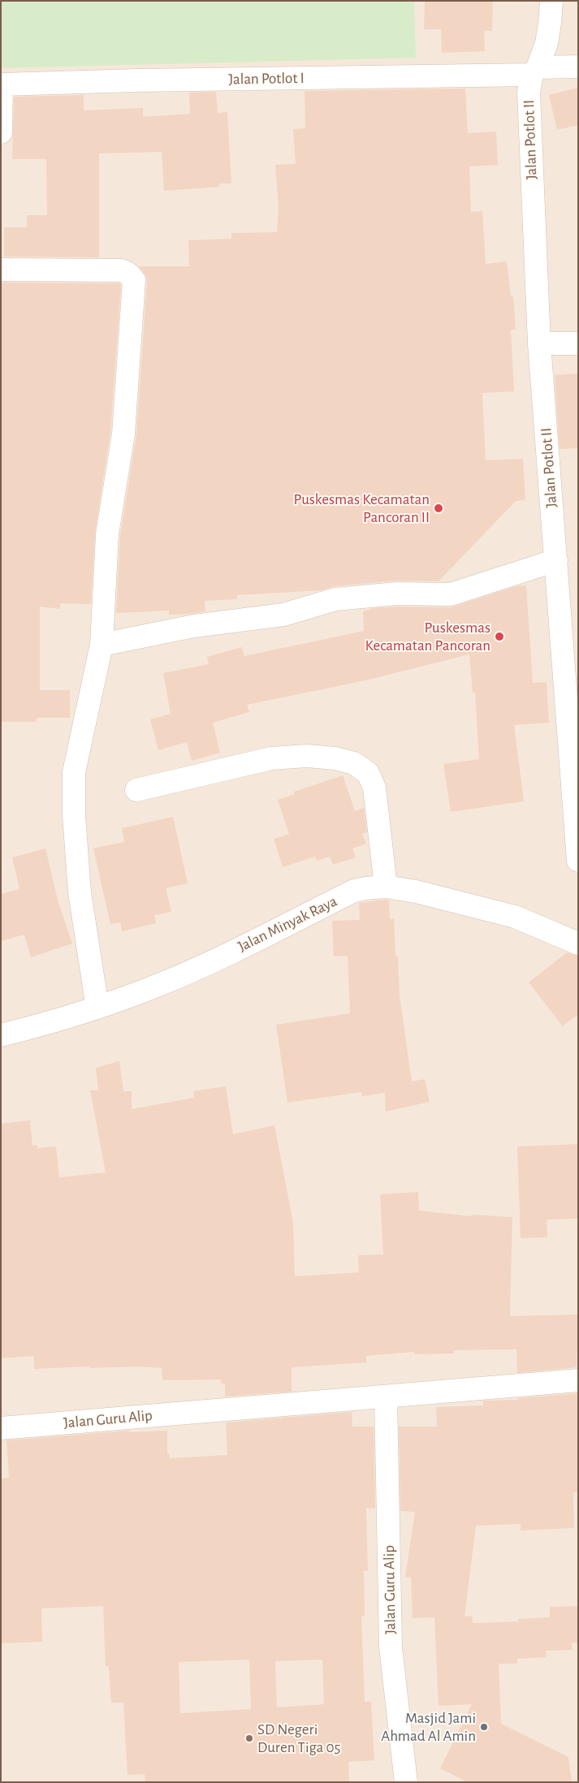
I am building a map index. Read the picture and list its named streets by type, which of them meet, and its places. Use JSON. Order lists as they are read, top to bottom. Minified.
{"streets":{"street":["Jalan Potlot I","Jalan Potlot II","Jalan Minyak Raya","Jalan Guru Alip"]},"crossings":[["Jalan Potlot I","Jalan Potlot II"]],"places":["Puskesmas Kecamatan Pancoran II","Puskesmas Kecamatan Pancoran","Masjid Jami Ahmad Al Amin","SD Negeri Duren Tiga 05"]}
